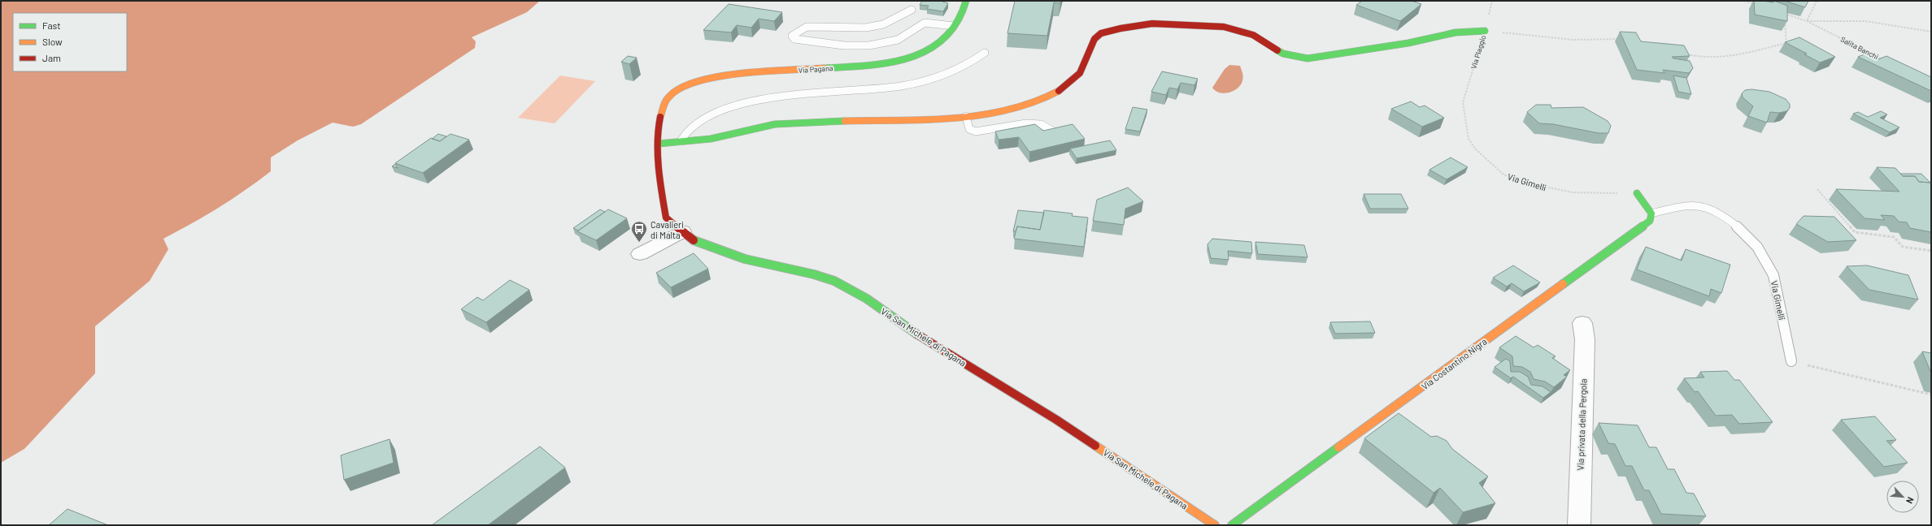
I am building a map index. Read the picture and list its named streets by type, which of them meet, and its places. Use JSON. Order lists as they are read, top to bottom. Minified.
{"streets":{"street":["Via Pagana","Via San Michele di Pagana","Via Costantino Nigra","Via privata della Pergola"],"lane":["Via Gimelli"],"path":["Salita Banchi","Via Piaggio"]},"crossings":[["Via Piaggio","Via Gimelli"],["Via Pagana","Via San Michele di Pagana"],["Via Gimelli","Via Costantino Nigra"]],"places":{"bus stop":["Cavalieri di Malta"]},"legend":["Fast","Slow","Jam"],"north":"bottom right"}
